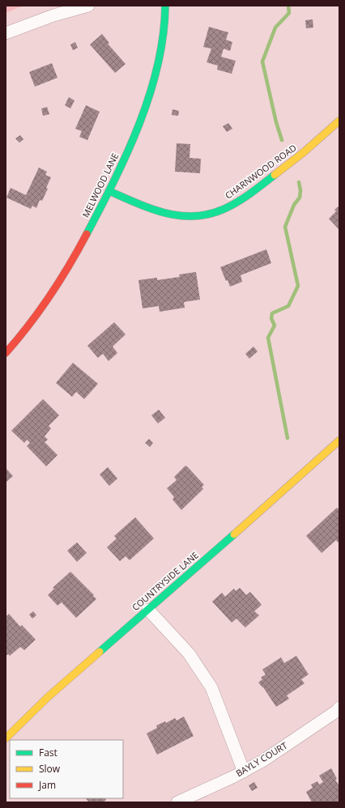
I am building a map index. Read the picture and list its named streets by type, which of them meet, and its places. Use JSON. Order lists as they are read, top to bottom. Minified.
{"streets":{"street":["CHARNWOOD ROAD","MELWOOD LANE","COUNTRYSIDE LANE","BAYLY COURT"]},"crossings":[["CHARNWOOD ROAD","MELWOOD LANE"]],"legend":["Fast","Slow","Jam"]}
